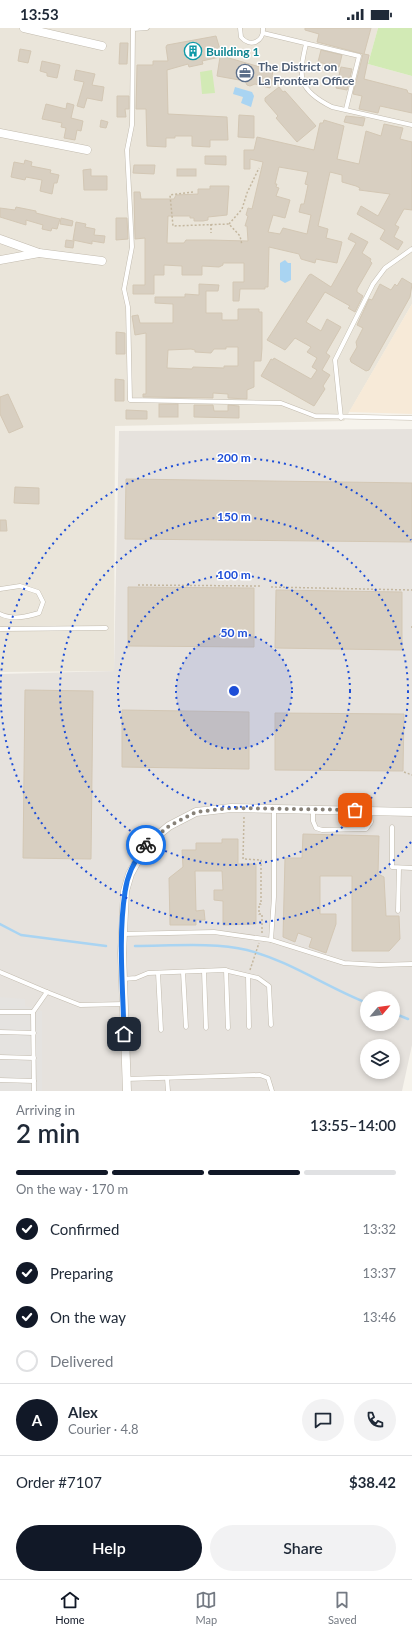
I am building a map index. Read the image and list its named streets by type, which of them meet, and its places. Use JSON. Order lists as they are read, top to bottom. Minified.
{"places":{"building":["Building 1"],"office":["The District on La Frontera Office"]},"north":"top right","page":{"status":"13:53","heading":["2 min","Arriving in","13:55–14:00"],"panel":["Alex","Courier · 4.8","Order #7107","$38.42"],"bar":"On the way · 170 m","list":[["Confirmed","13:32"],["Preparing","13:37"],["On the way","13:46"],"Delivered"],"round":"A","buttons":["Help","Share"],"tabs":["Home","Map","Saved"]},"rings":["200 m","150 m","100 m","50 m"]}
